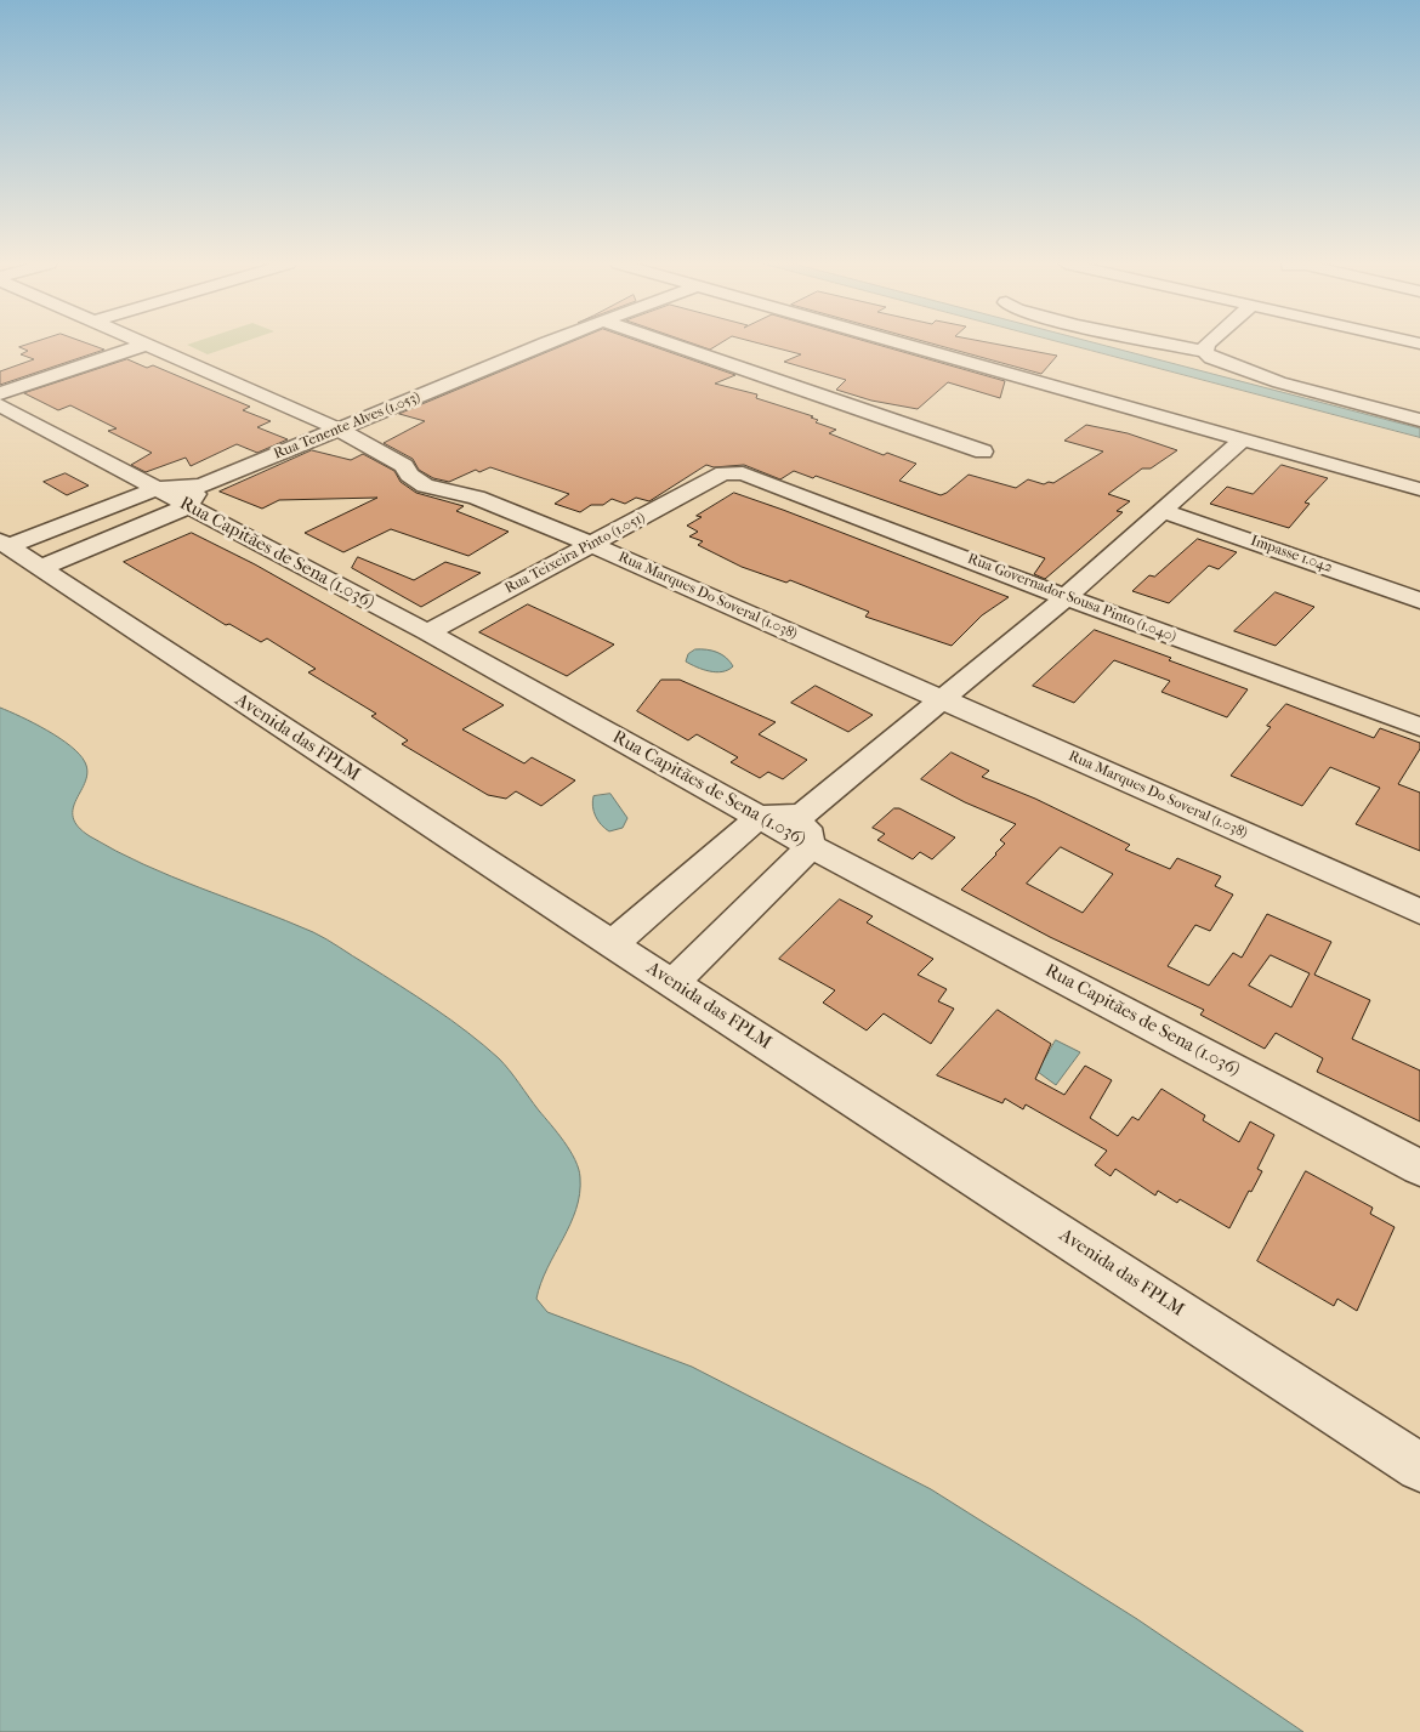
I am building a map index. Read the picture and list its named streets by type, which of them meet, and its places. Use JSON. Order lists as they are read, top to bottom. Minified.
{"streets":{"street":["Rua Tenente Alves (1.053)","Rua Capitães de Sena (1.036)","Rua Teixeira Pinto (1.051)","Impasse 1.042","Rua Marques Do Soveral (1.038)","Rua Governador Sousa Pinto (1.040)","Avenida das FPLM"]},"crossings":[["Rua Tenente Alves (1.053)","Rua Capitães de Sena (1.036)"],["Rua Tenente Alves (1.053)","Rua Marques Do Soveral (1.038)"],["Rua Tenente Alves (1.053)","Avenida das FPLM"],["Rua Capitães de Sena (1.036)","Rua Teixeira Pinto (1.051)"],["Rua Teixeira Pinto (1.051)","Rua Marques Do Soveral (1.038)"],["Rua Teixeira Pinto (1.051)","Rua Governador Sousa Pinto (1.040)"]]}
